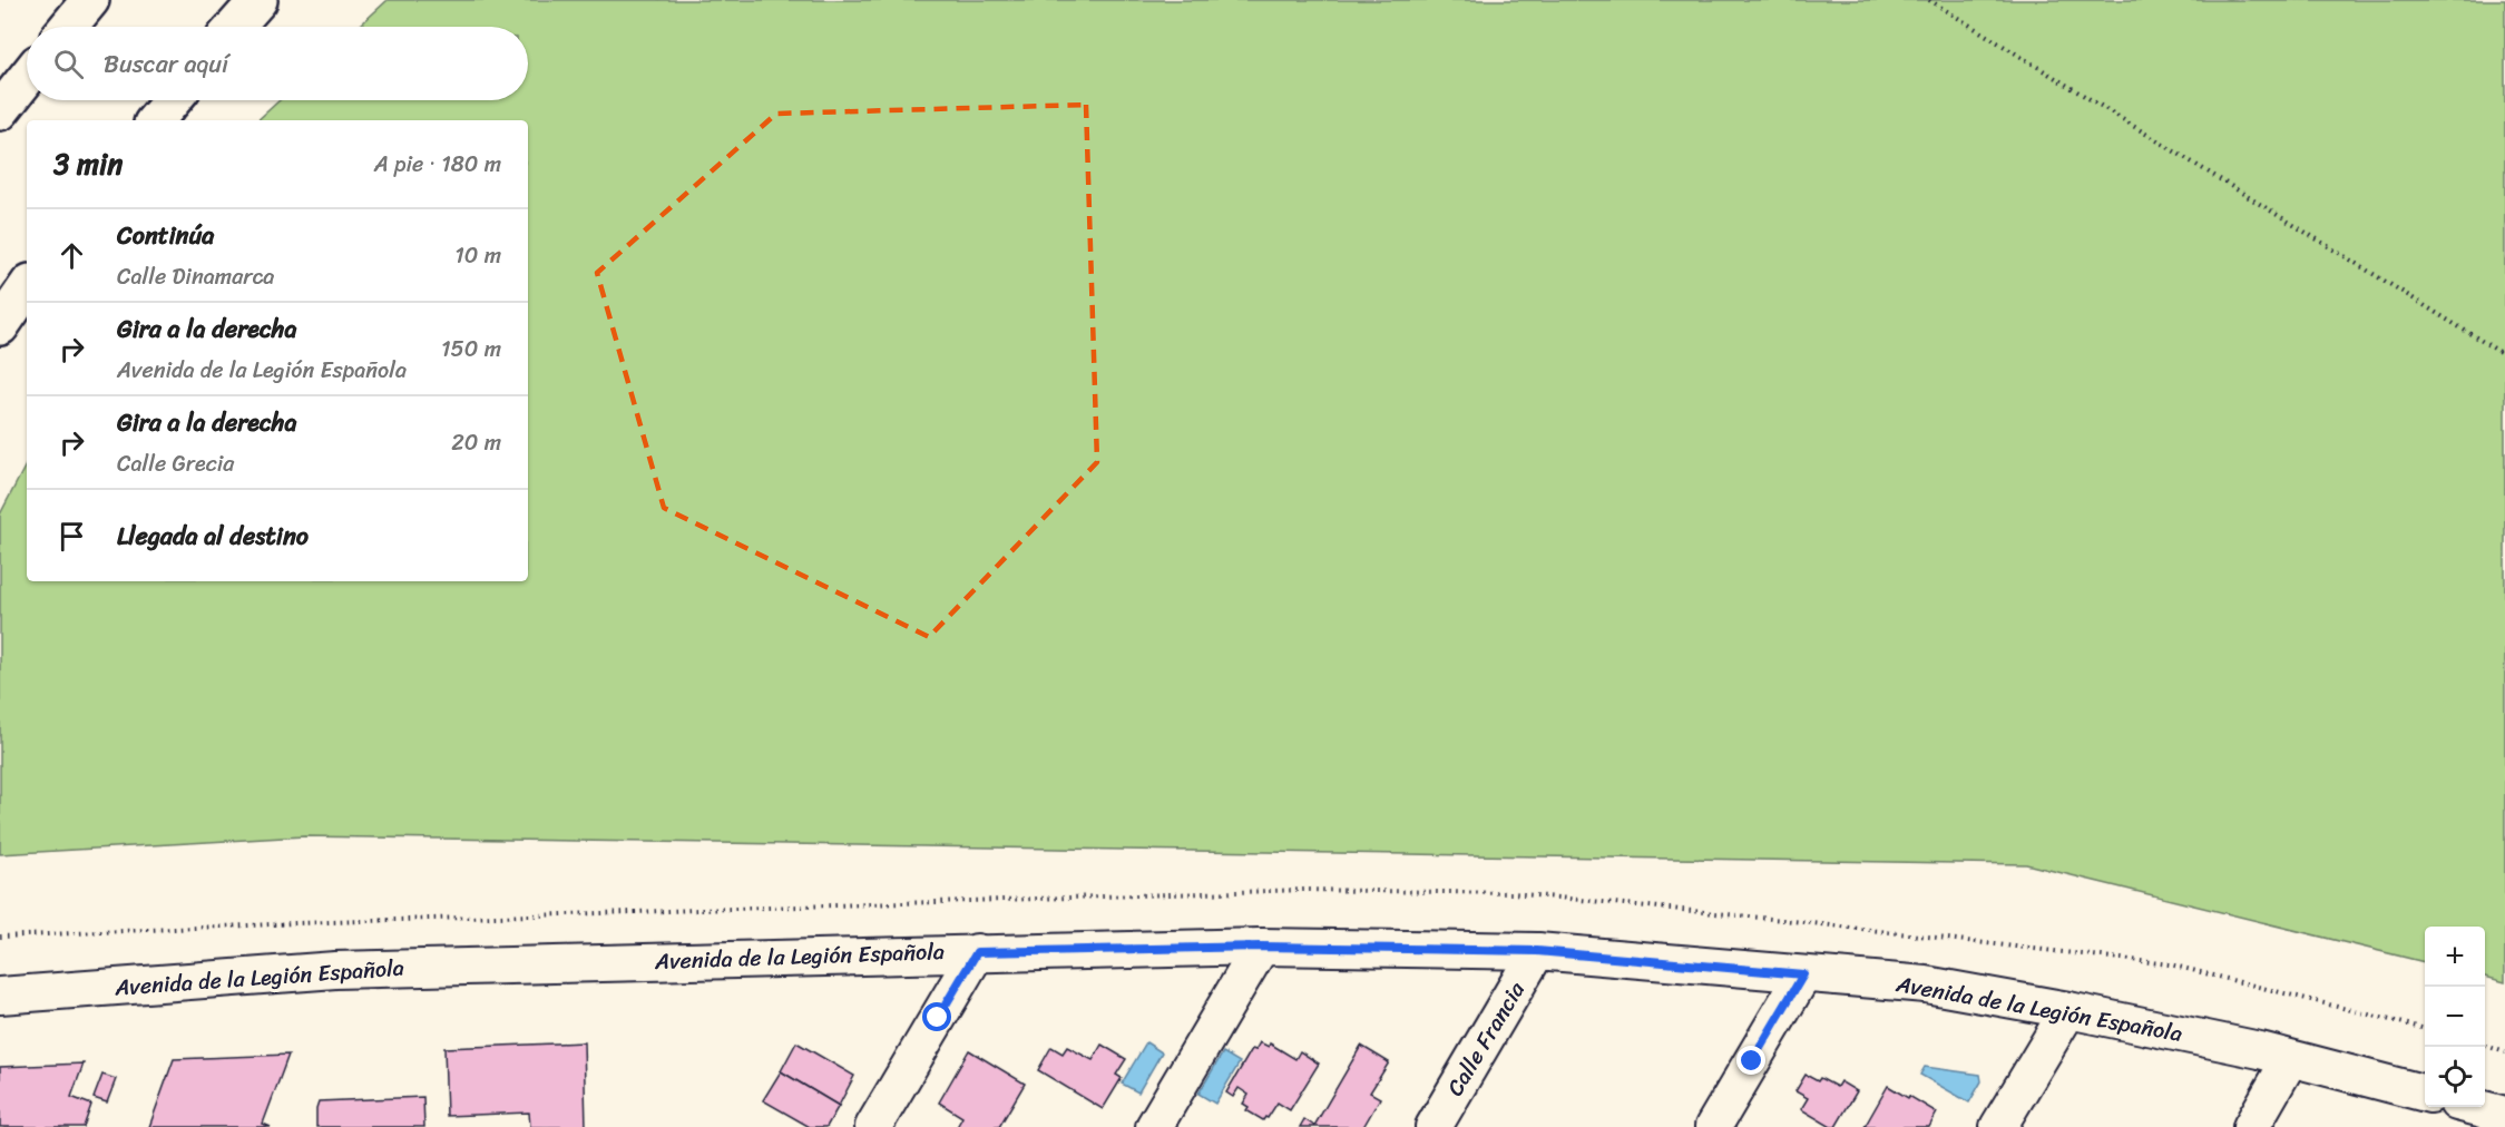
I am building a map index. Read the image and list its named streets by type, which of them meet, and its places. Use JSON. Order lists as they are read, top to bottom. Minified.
{"streets":{"street":["Avenida de la Legión Española","Calle Francia"]},"crossings":[["Avenida de la Legión Española","Calle Francia"]],"page":{"search":"Buscar aquí","heading":["3 min","A pie · 180 m"],"list":[["Continúa","Calle Dinamarca","10 m"],["Gira a la derecha","Avenida de la Legión Española","150 m"],["Gira a la derecha","Calle Grecia","20 m"],"Llegada al destino"],"map_buttons":["+","−"]}}
